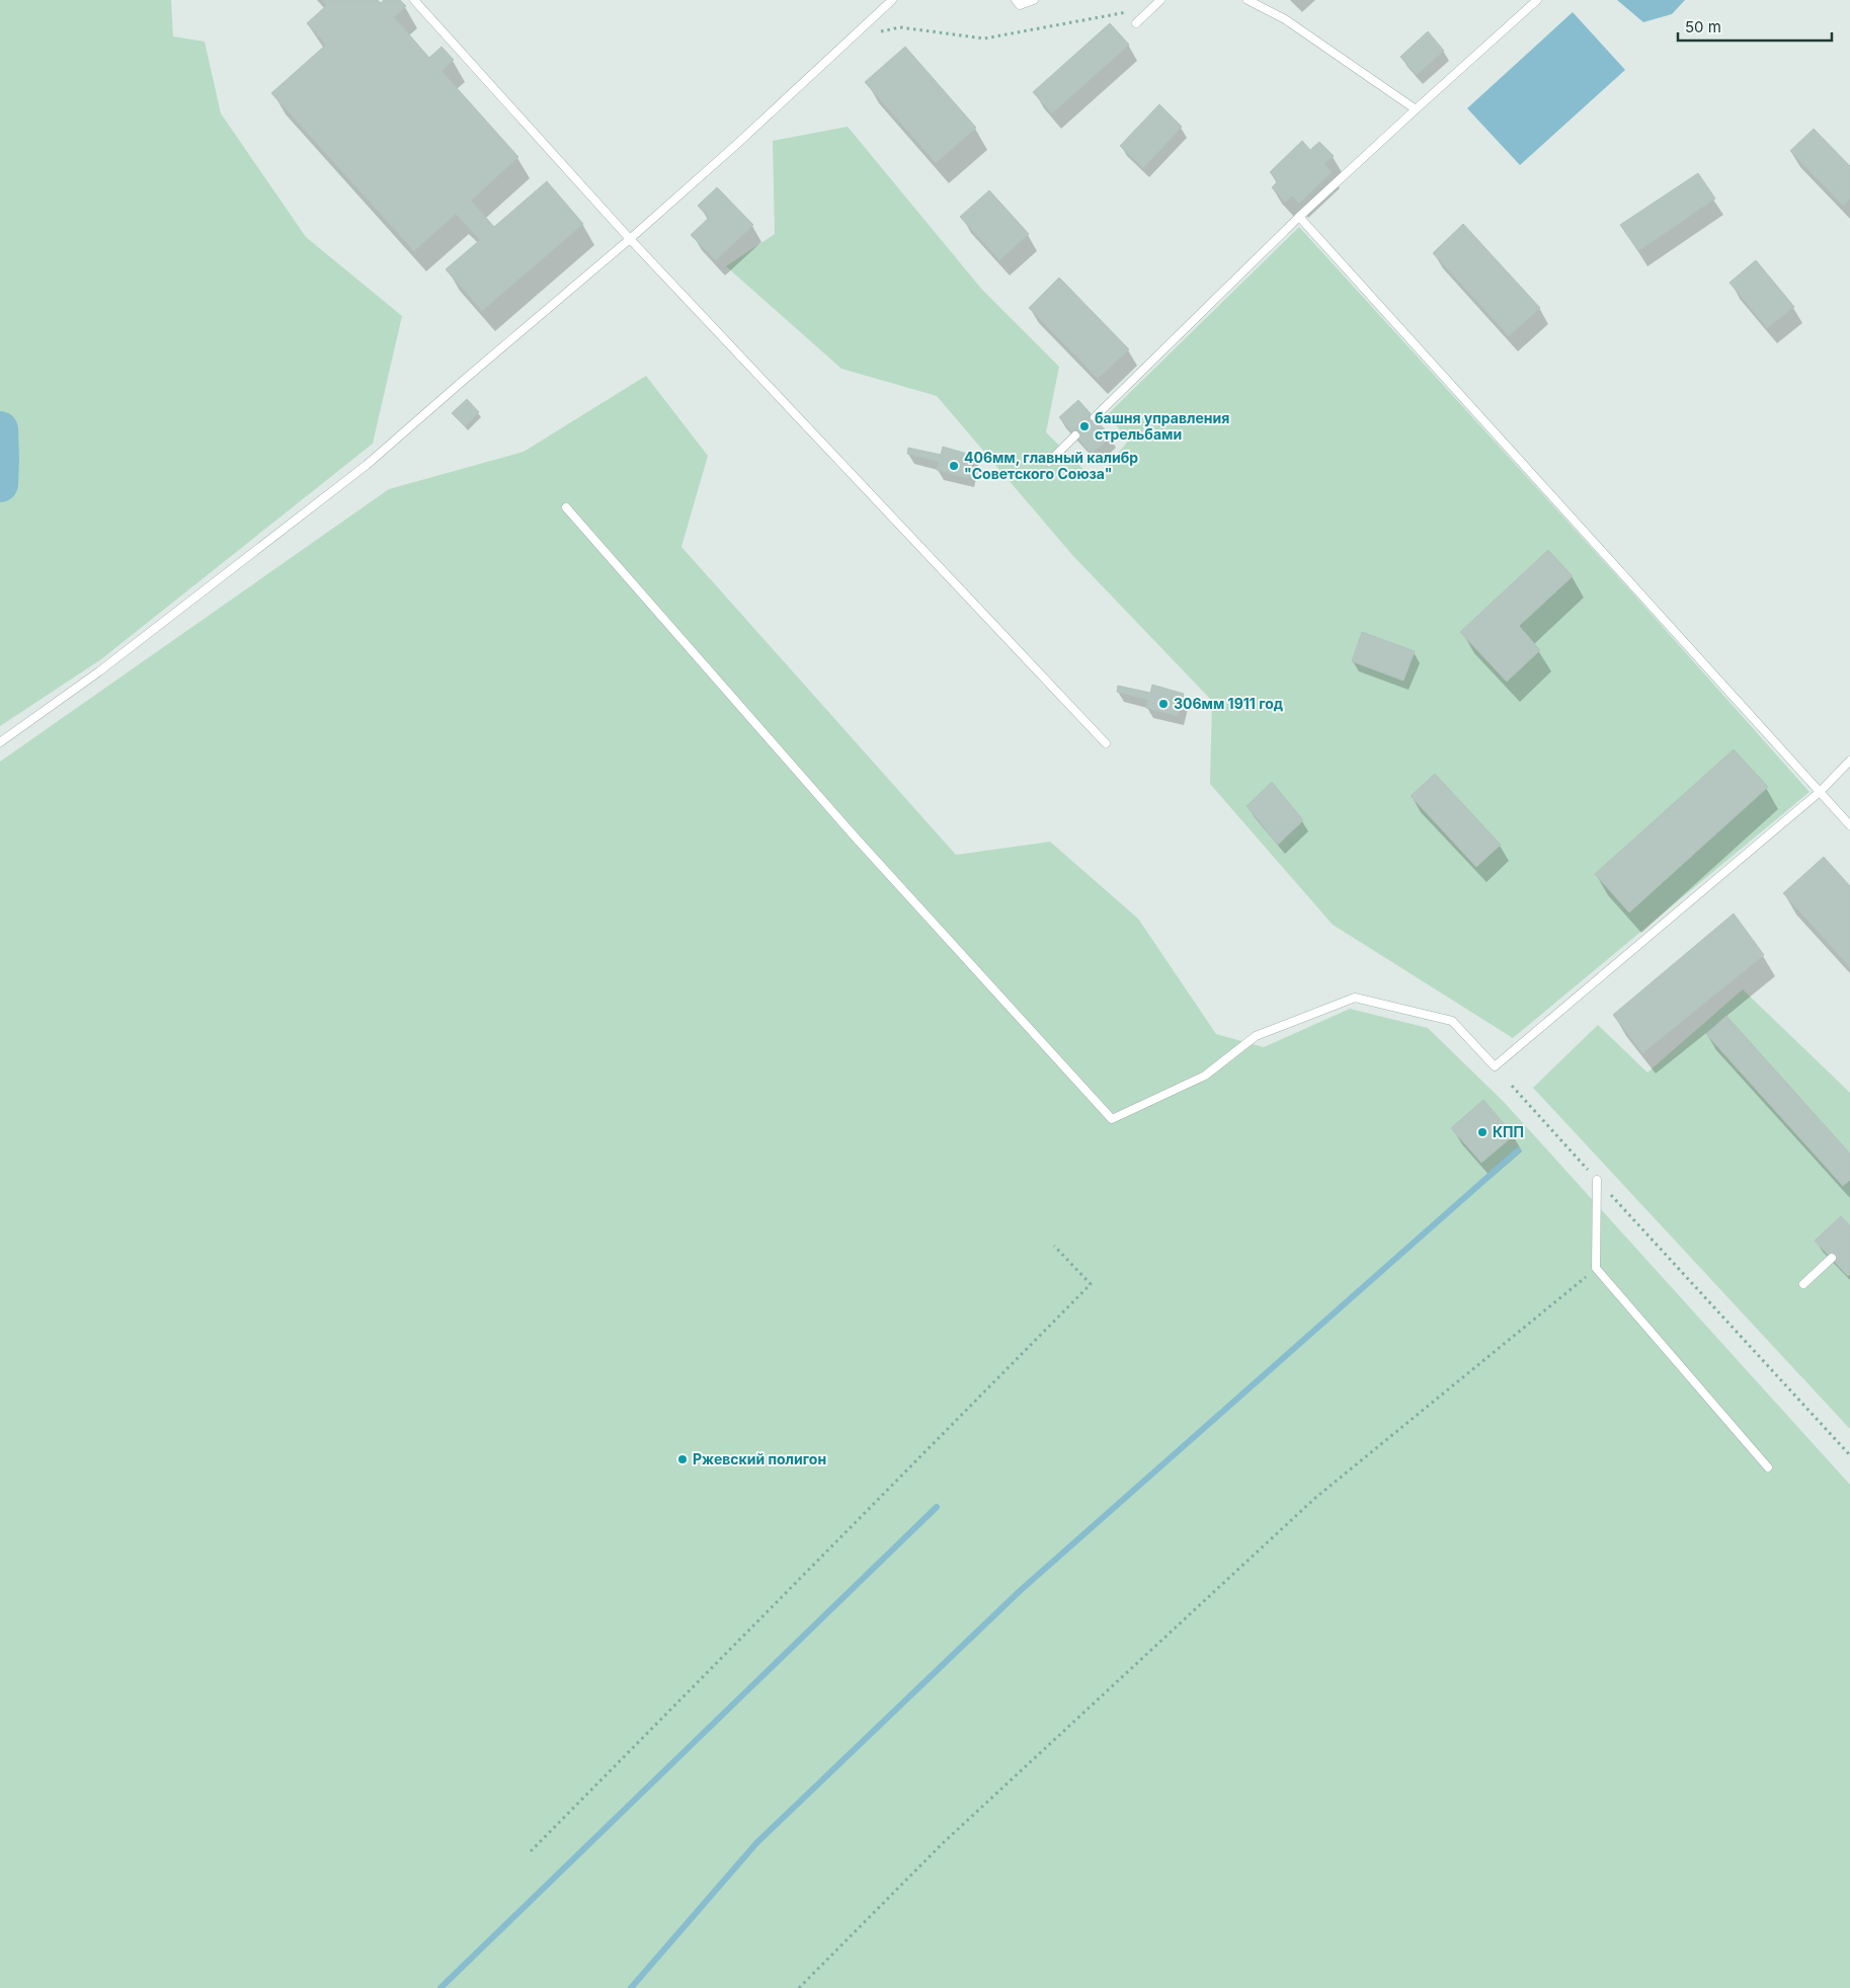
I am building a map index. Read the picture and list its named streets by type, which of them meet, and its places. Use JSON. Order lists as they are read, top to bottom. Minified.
{"places":["башня управления стрельбами","406мм, главный калибр \"Советского Союза\"","306мм 1911 год","КПП","Ржевский полигон"],"scale_bar":"50 m"}
